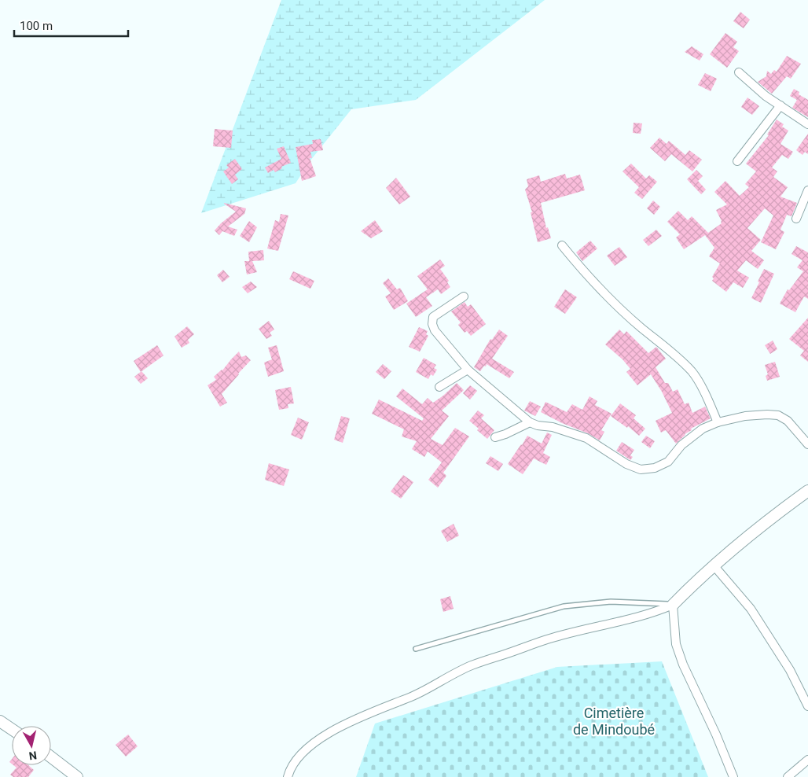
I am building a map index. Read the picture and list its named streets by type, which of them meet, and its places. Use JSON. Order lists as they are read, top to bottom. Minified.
{"parks":["Cimetière de Mindoubé"],"scale_bar":"100 m","north":"bottom"}
